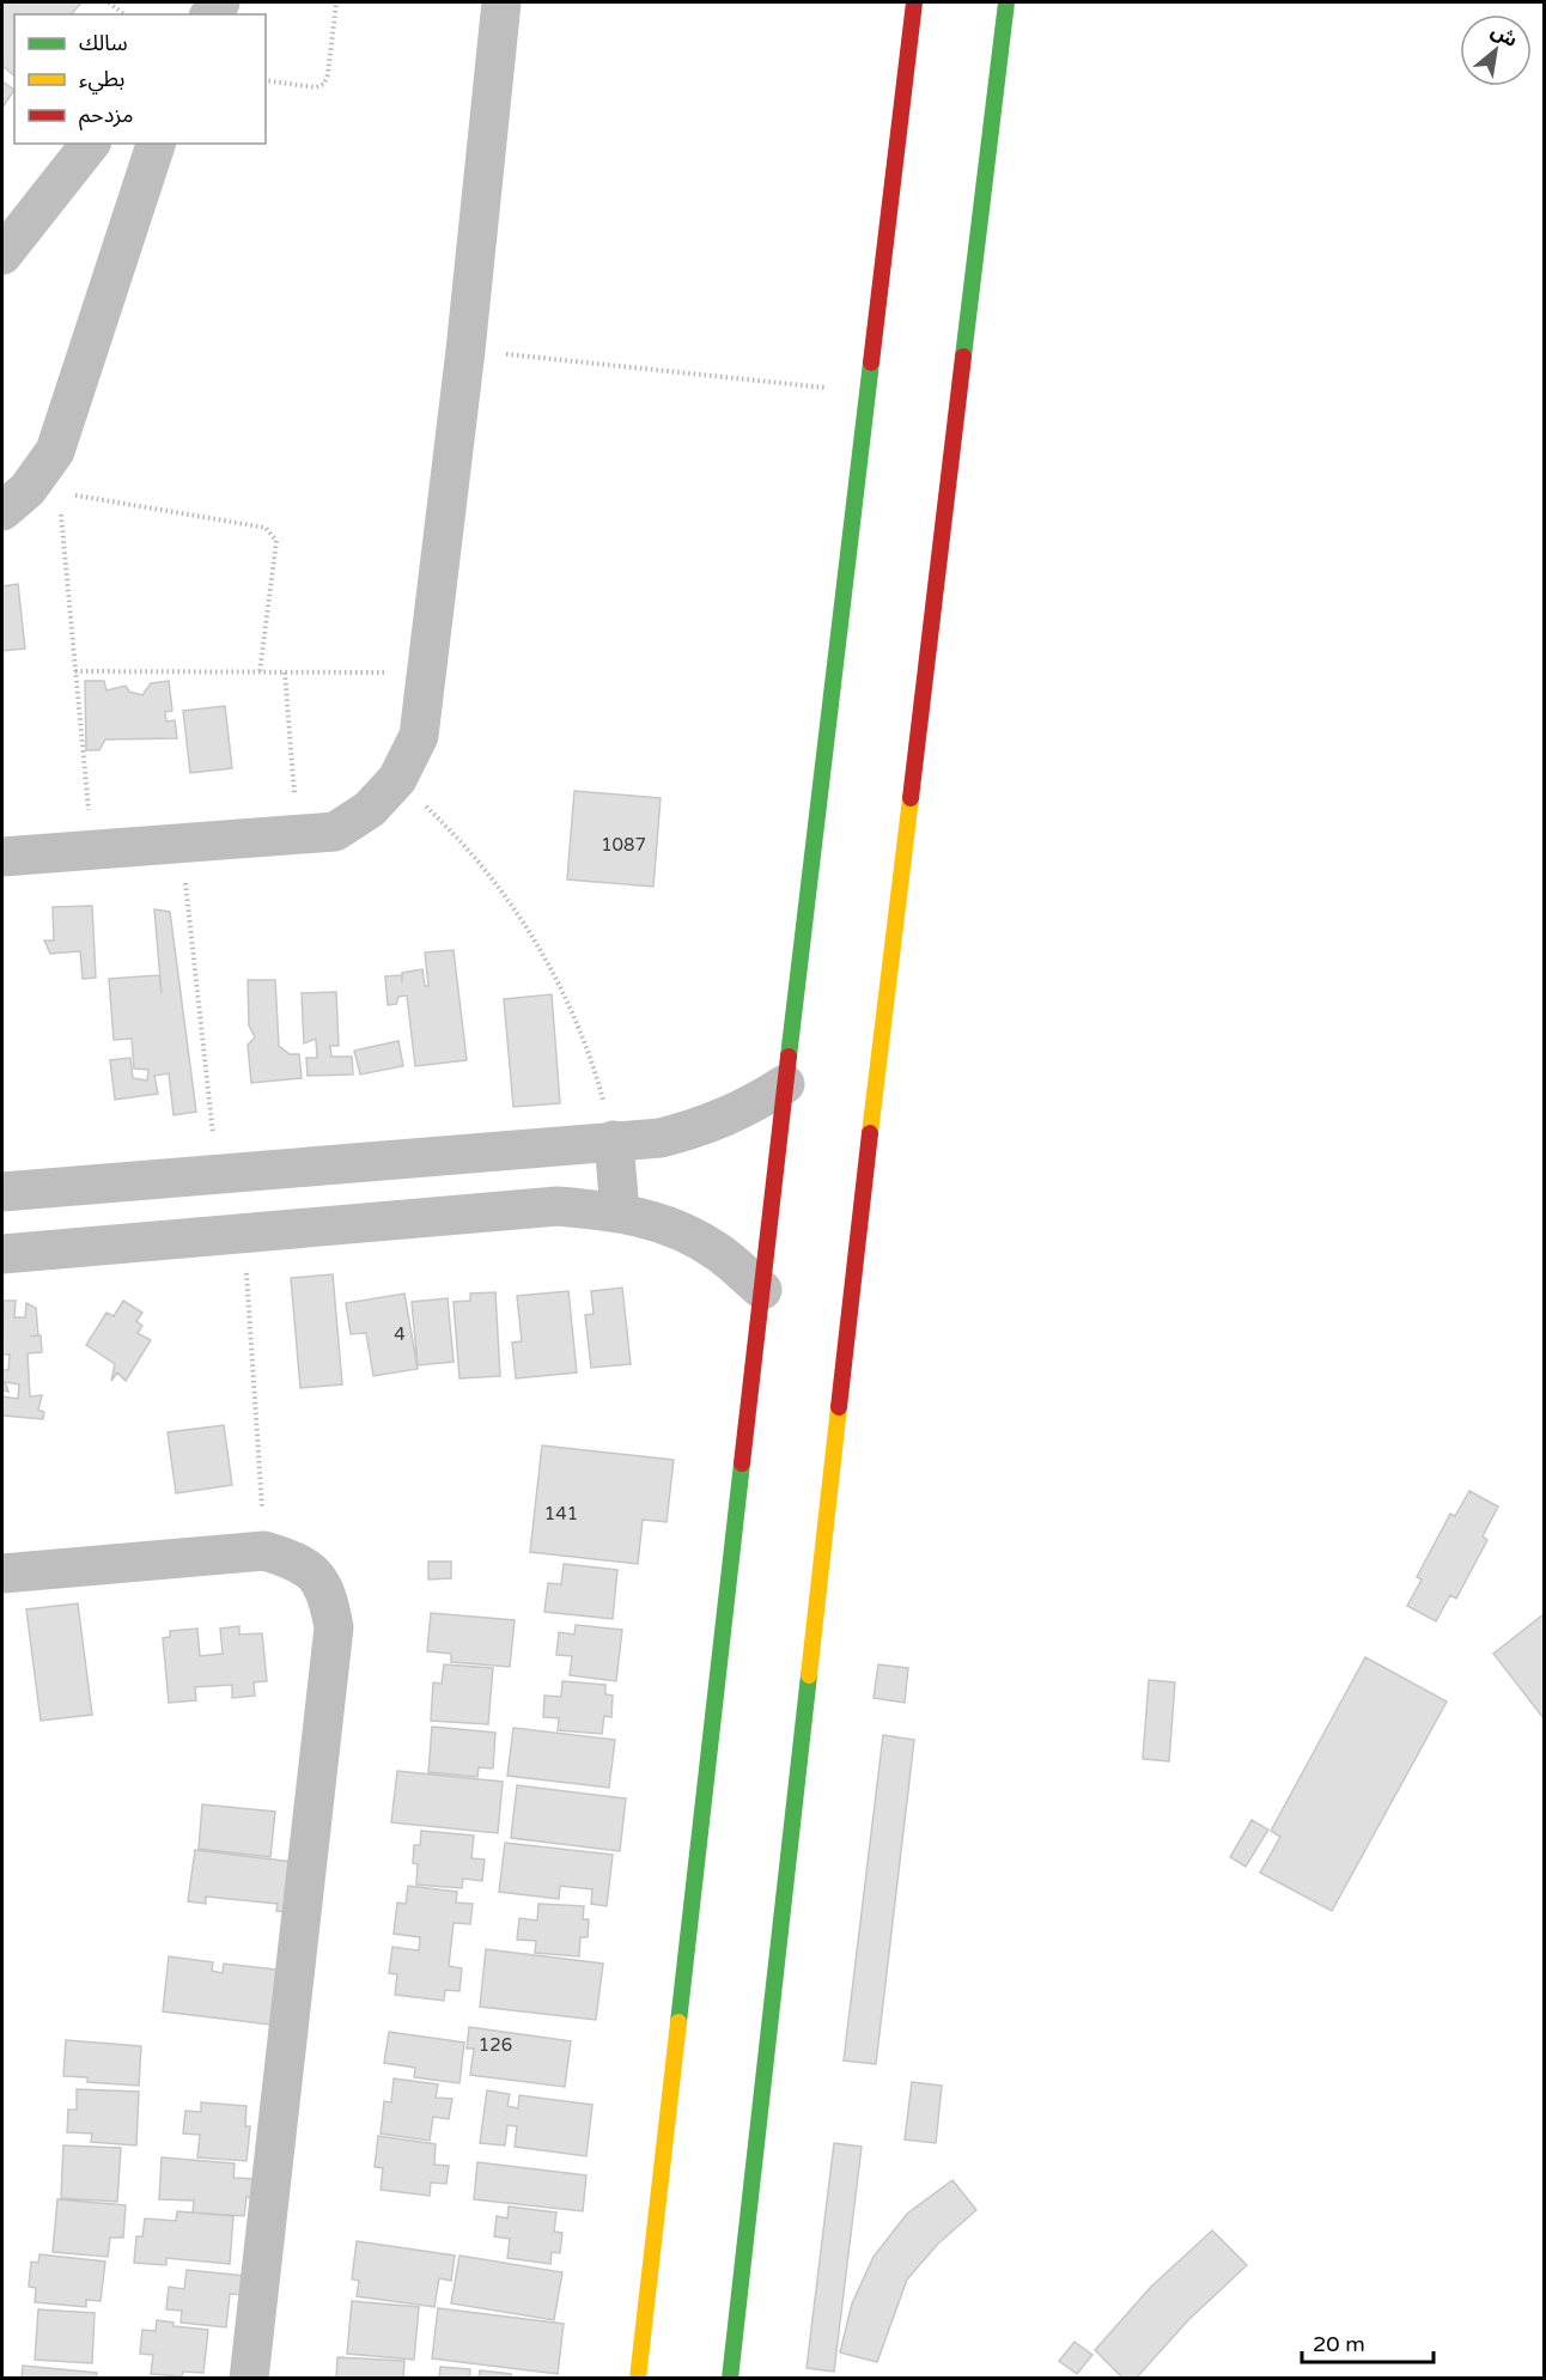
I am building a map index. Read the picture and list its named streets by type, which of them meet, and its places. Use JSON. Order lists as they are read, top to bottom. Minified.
{"house_numbers":["1087","4","141","126"],"legend":["سالك","بطيء","مزدحم"],"scale_bar":"20 m","north":"top right"}
